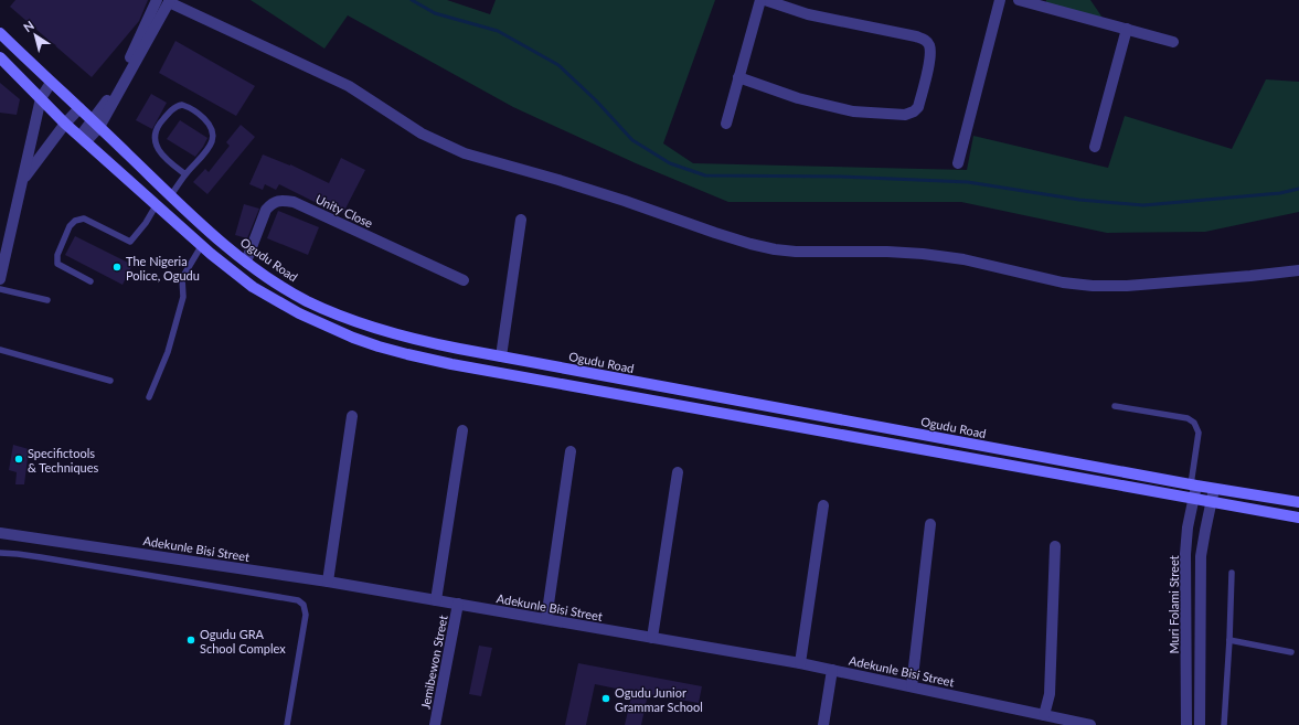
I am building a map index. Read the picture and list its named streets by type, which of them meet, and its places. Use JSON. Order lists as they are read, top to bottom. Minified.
{"streets":{"main road":["Ogudu Road"],"street":["Unity Close","Adekunle Bisi Street","Muri Folami Street","Jemibewon Street"]},"crossings":[["Unity Close","Ogudu Road"],["Ogudu Road","Muri Folami Street"],["Adekunle Bisi Street","Jemibewon Street"]],"places":["The Nigeria Police, Ogudu","Specifictools & Techniques","Ogudu GRA School Complex","Ogudu Junior Grammar School"],"north":"top left"}
